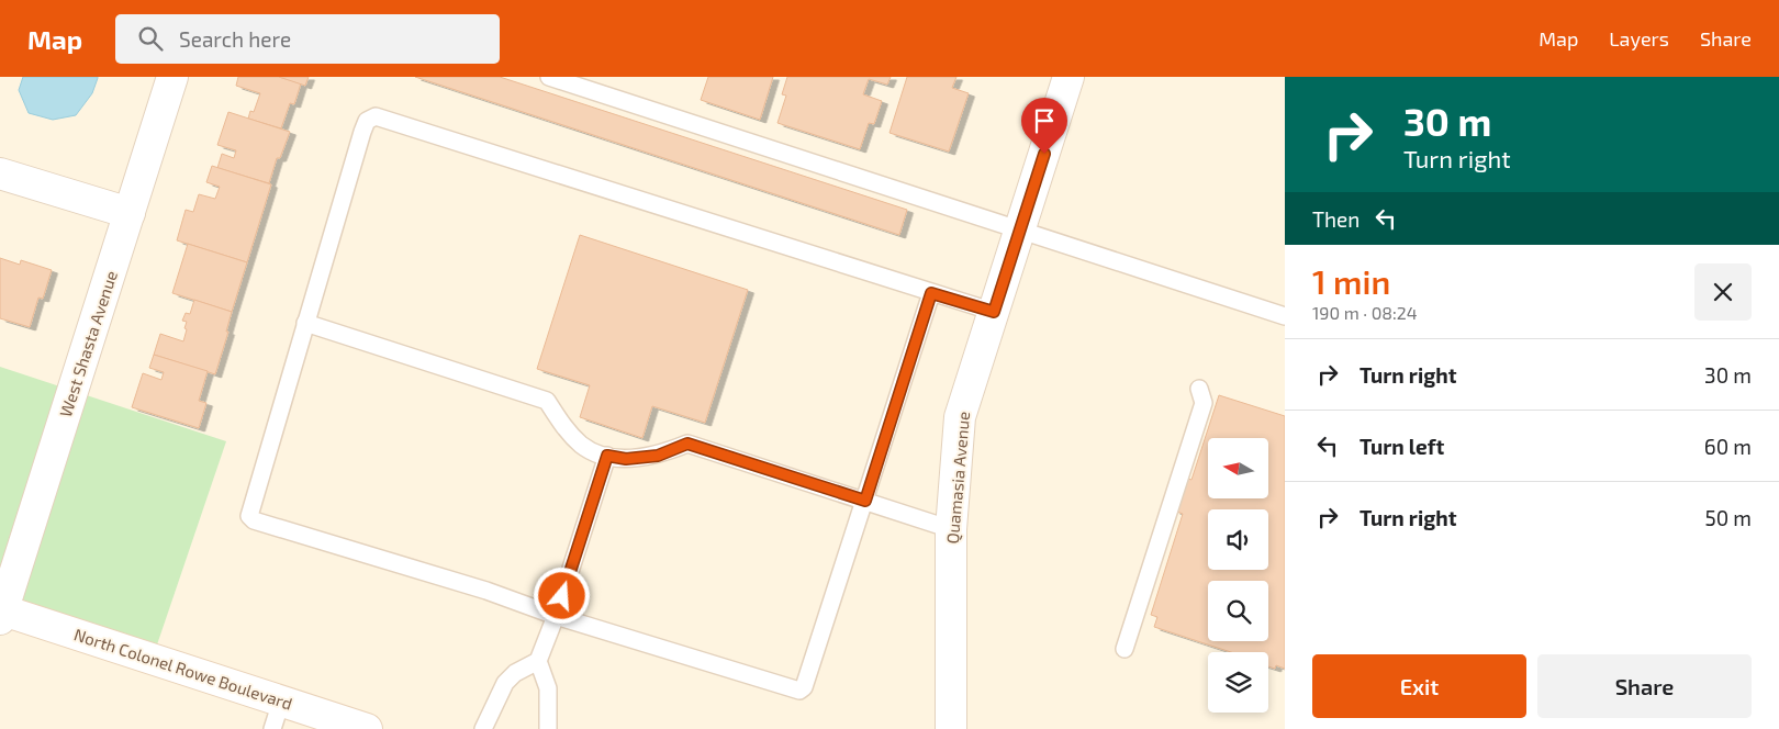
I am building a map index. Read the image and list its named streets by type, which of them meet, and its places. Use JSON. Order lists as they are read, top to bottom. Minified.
{"streets":{"street":["West Shasta Avenue","Quamasia Avenue","North Colonel Rowe Boulevard"]},"crossings":[["West Shasta Avenue","North Colonel Rowe Boulevard"]],"north":"left","page":{"header":"Map","search":"Search here","nav":["Map","Layers","Share"],"turn":["30 m","Turn right"],"then":"Then","heading":["1 min","190 m · 08:24"],"list":[{"name":"Turn right","value":"30 m"},{"name":"Turn left","value":"60 m"},{"name":"Turn right","value":"50 m"}],"buttons":["Exit","Share"]}}
